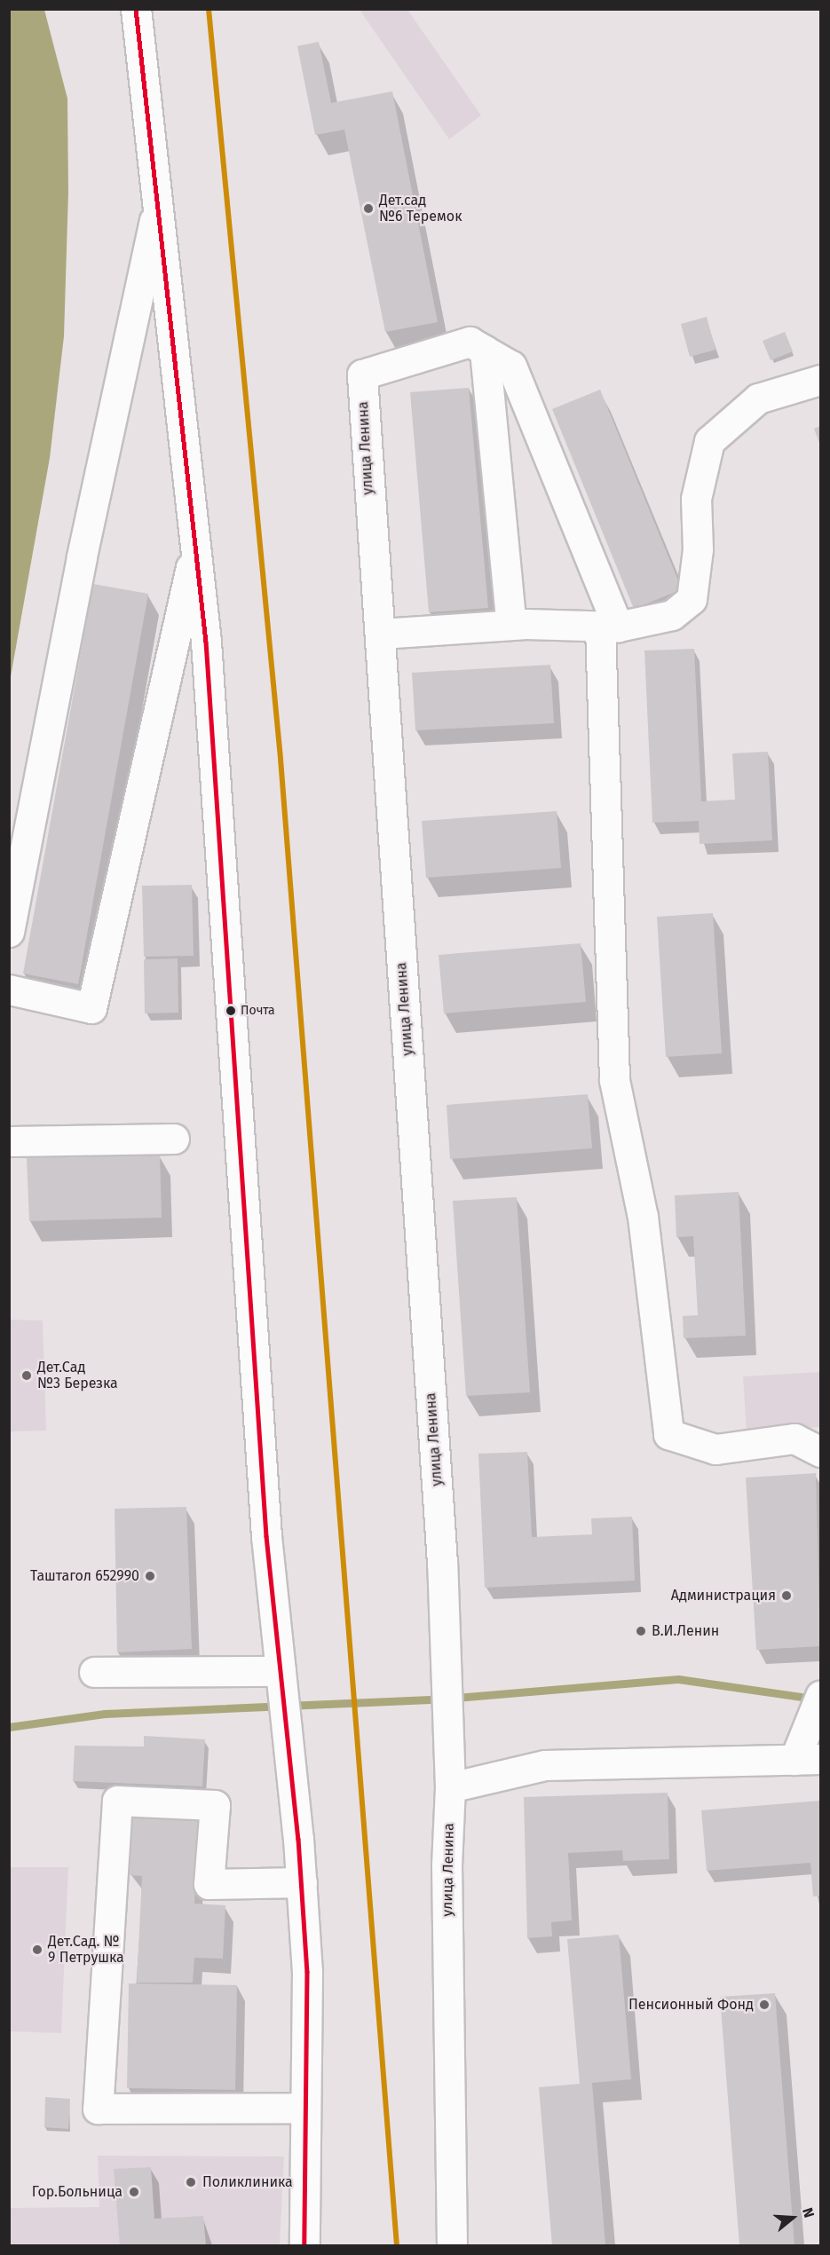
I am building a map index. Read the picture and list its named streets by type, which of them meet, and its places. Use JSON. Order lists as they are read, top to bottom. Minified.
{"streets":{"street":["улица Ленина"]},"places":["Дет.сад №6 Теремок","Почта","Дет.Сад №3 Березка","Таштагол 652990","Администрация","В.И.Ленин","Дет.Сад. № 9 Петрушка","Пенсионный Фонд","Поликлиника","Гор.Больница"],"north":"right"}
